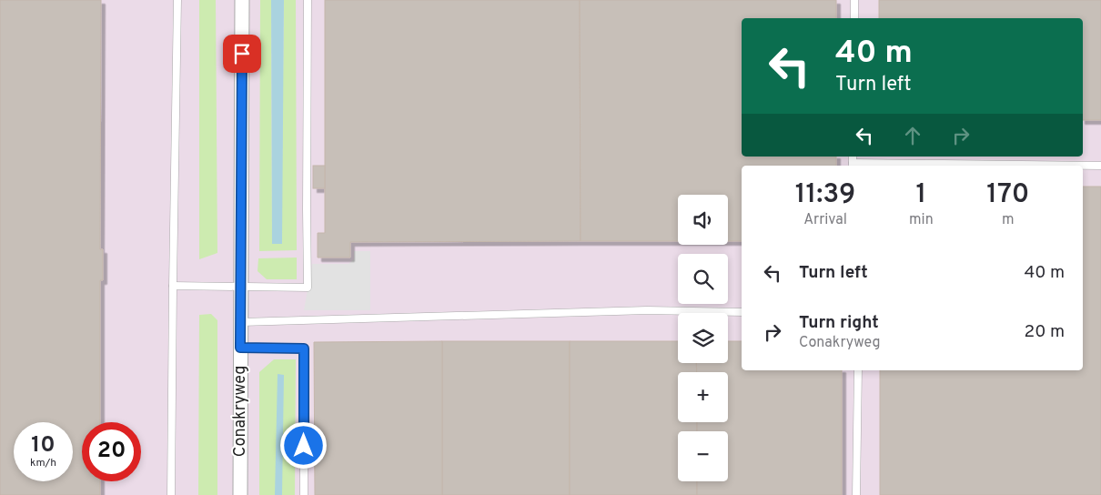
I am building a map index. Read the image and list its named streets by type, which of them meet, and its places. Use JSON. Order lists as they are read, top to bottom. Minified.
{"streets":{"street":["Conakryweg"]},"page":{"turn":["40 m","Turn left"],"eta":["11:39","Arrival","1","min","170","m"],"map_buttons":["+","−"],"list":[{"name":"Turn left","value":"40 m"},{"name":"Turn right","note":"Conakryweg","value":"20 m"}],"speed":"10 km/h","limit":"20"}}
